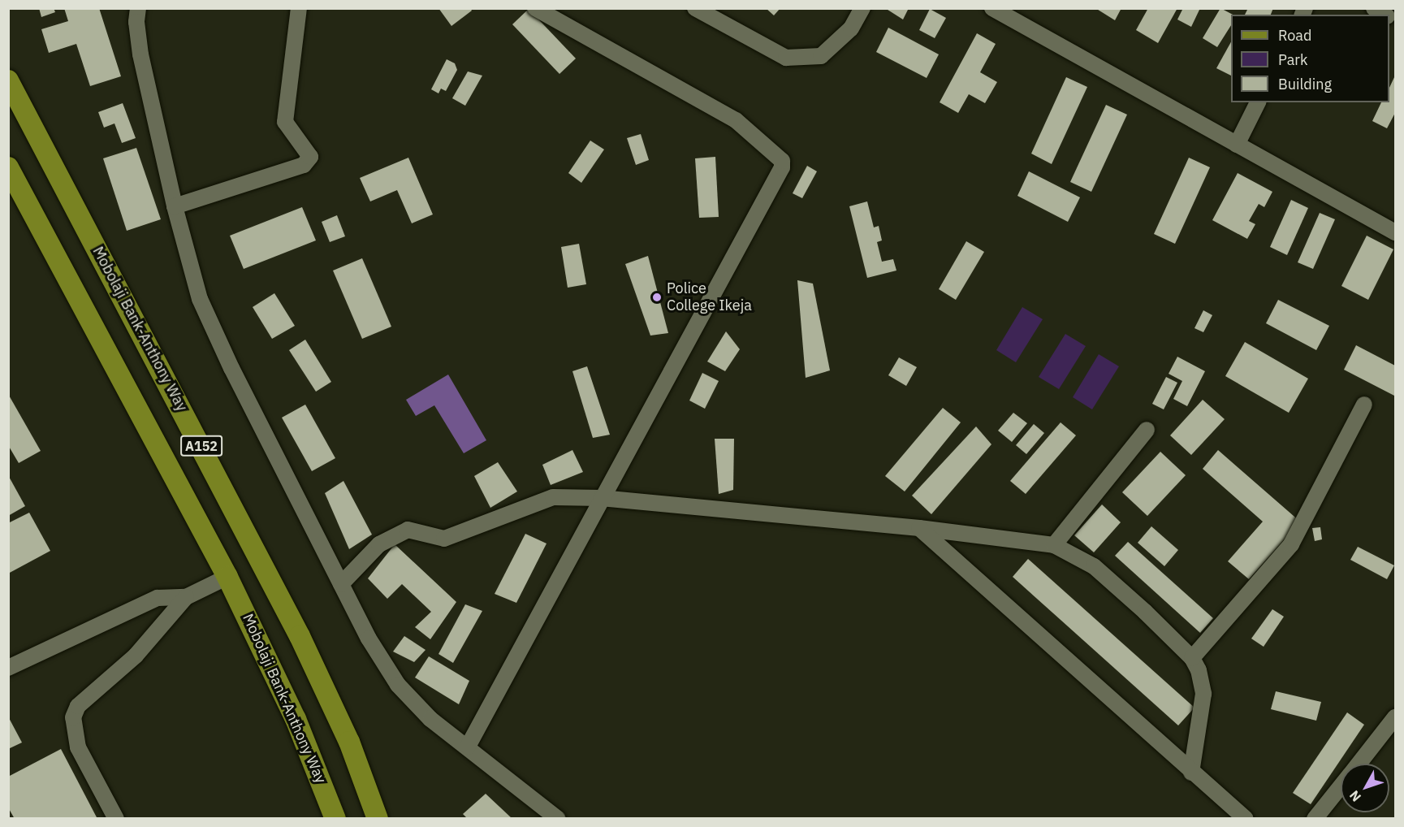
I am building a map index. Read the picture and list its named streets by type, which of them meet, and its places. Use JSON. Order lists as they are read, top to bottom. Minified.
{"streets":{"main road":["Mobolaji Bank-Anthony Way","A152"]},"places":["Police College Ikeja"],"legend":["Road","Park","Building"],"north":"bottom left"}
